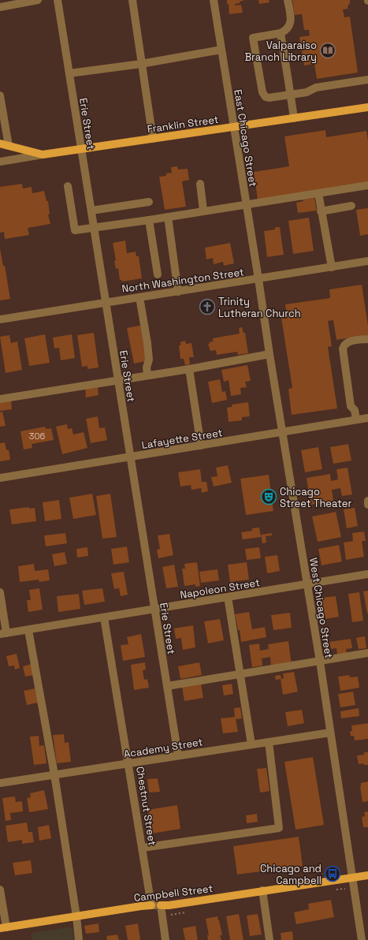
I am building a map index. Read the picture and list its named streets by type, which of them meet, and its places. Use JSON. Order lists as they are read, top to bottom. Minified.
{"streets":{"main road":["Franklin Street","Campbell Street"],"street":["Erie Street","East Chicago Street","North Washington Street","Lafayette Street","Napoleon Street","West Chicago Street","Academy Street","Chestnut Street"]},"crossings":[["Erie Street","Franklin Street"],["Erie Street","North Washington Street"],["Erie Street","Lafayette Street"],["Erie Street","Napoleon Street"],["Erie Street","Academy Street"],["Franklin Street","East Chicago Street"],["East Chicago Street","North Washington Street"],["East Chicago Street","West Chicago Street"],["North Washington Street","West Chicago Street"],["Lafayette Street","West Chicago Street"],["Napoleon Street","West Chicago Street"],["Napoleon Street","Chestnut Street"],["West Chicago Street","Academy Street"],["West Chicago Street","Campbell Street"],["Academy Street","Chestnut Street"],["Chestnut Street","Campbell Street"]],"places":{"library":["Valparaiso Branch Library"],"church":["Trinity Lutheran Church"],"theatre":["Chicago Street Theater"],"bus stop":["Chicago and Campbell"]},"house_numbers":["306"]}
